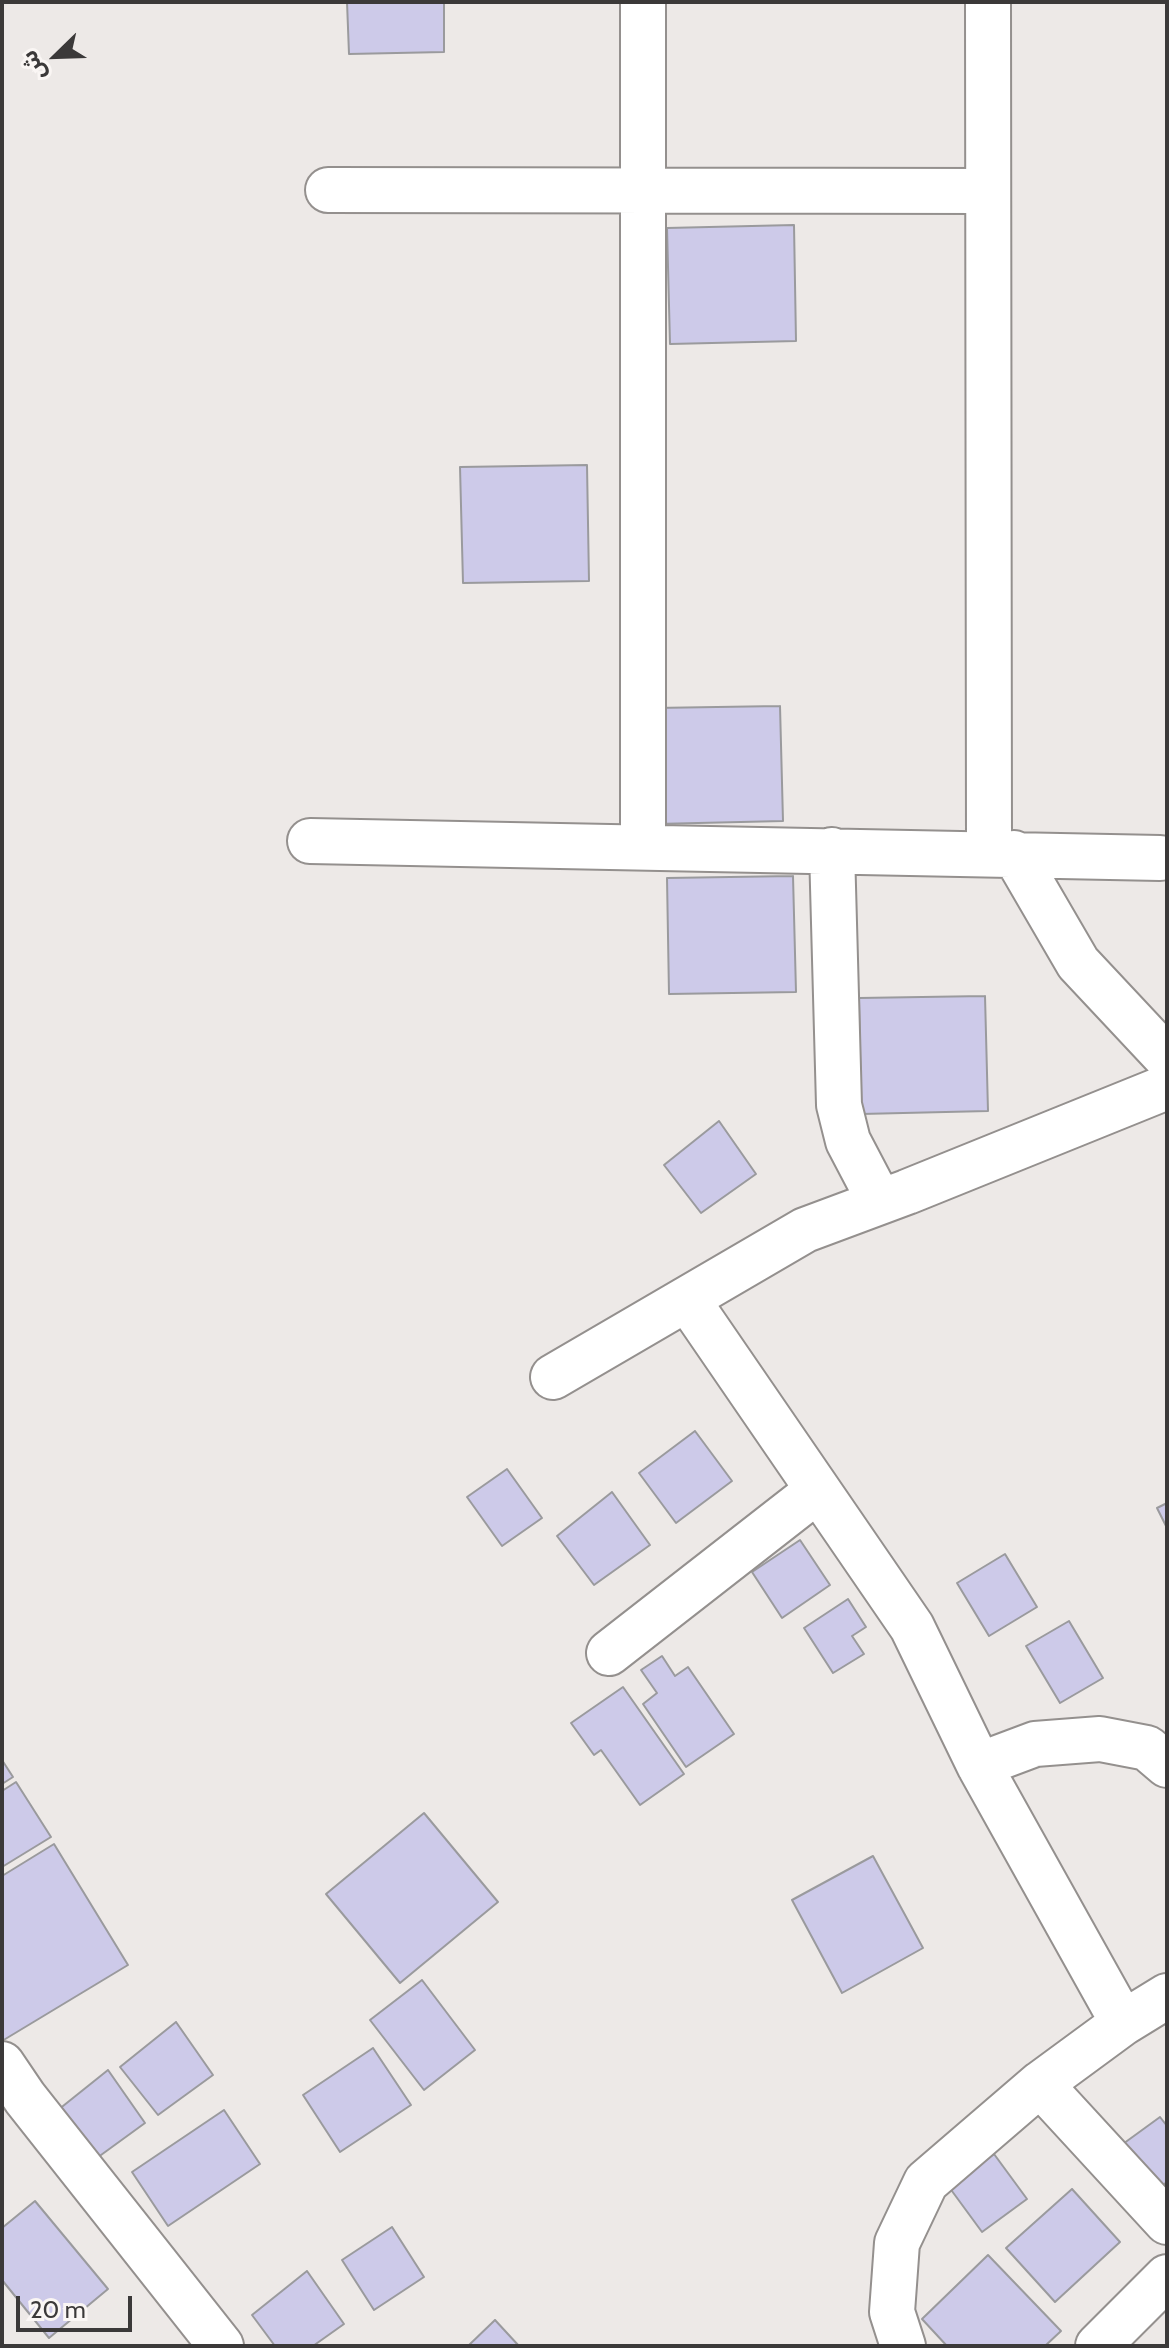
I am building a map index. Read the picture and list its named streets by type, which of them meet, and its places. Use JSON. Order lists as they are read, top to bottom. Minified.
{"scale_bar":"20 m","north":"bottom left"}
